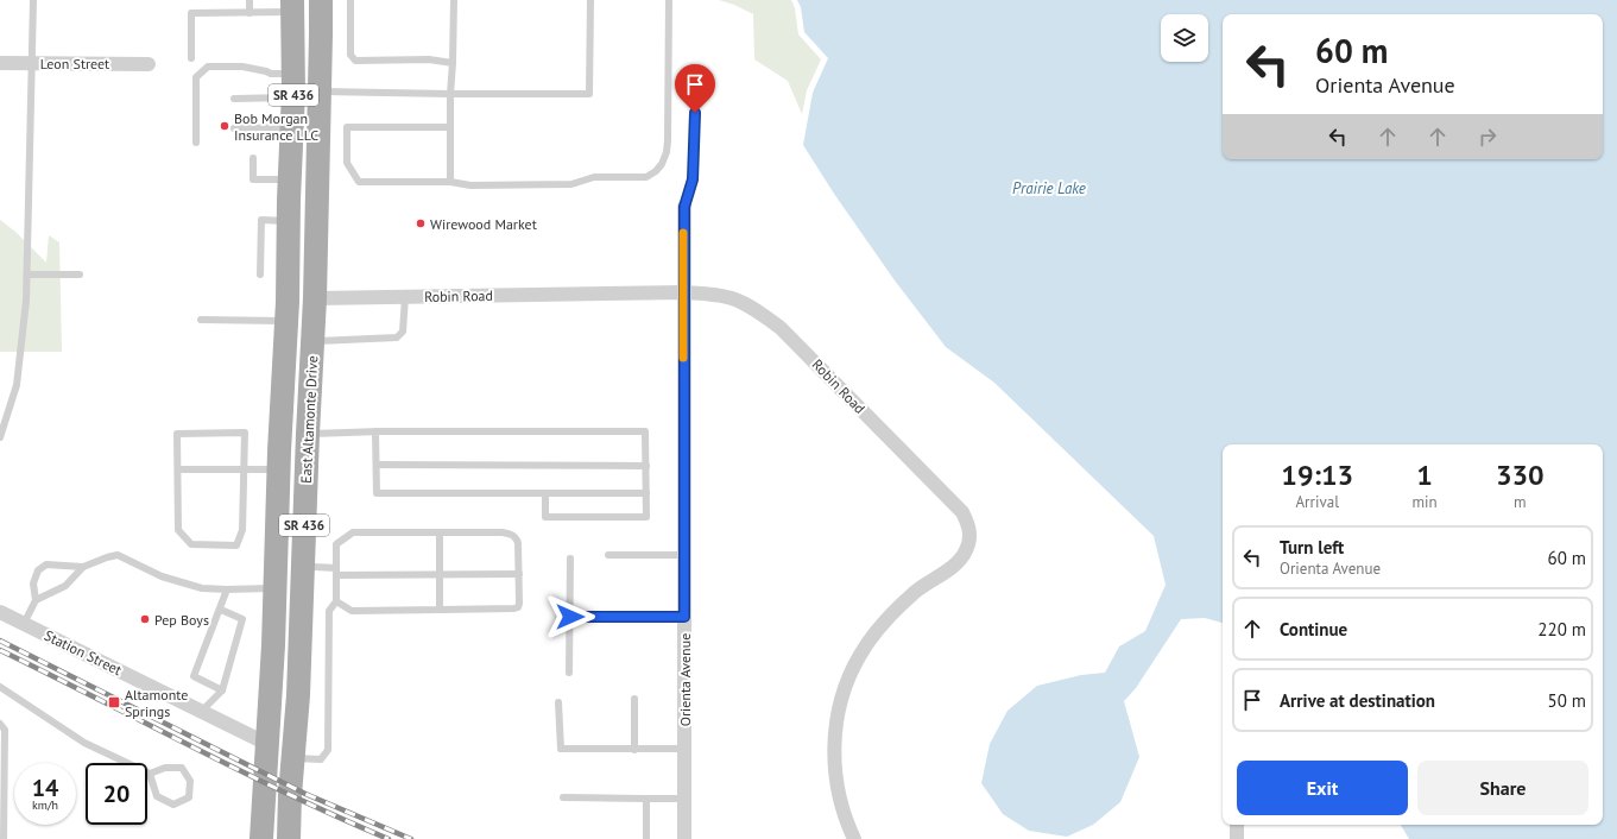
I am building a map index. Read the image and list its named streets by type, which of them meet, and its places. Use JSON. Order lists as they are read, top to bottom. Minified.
{"streets":{"main road":["SR 436","East Altamonte Drive"],"street":["Leon Street","Robin Road","Station Street","Orienta Avenue"]},"crossings":[["Robin Road","East Altamonte Drive"],["Robin Road","Orienta Avenue"],["East Altamonte Drive","Station Street"]],"water":["Prairie Lake"],"places":{"other":["Bob Morgan Insurance LLC","Wirewood Market","Pep Boys"],"transit":["Altamonte Springs"]},"page":{"turn":["60 m","Orienta Avenue"],"eta":["19:13","Arrival","1","min","330","m"],"list":[{"name":"Turn left","note":"Orienta Avenue","value":"60 m"},{"name":"Continue","value":"220 m"},{"name":"Arrive at destination","value":"50 m"}],"buttons":["Exit","Share"],"speed":"14 km/h","limit":"20"}}
